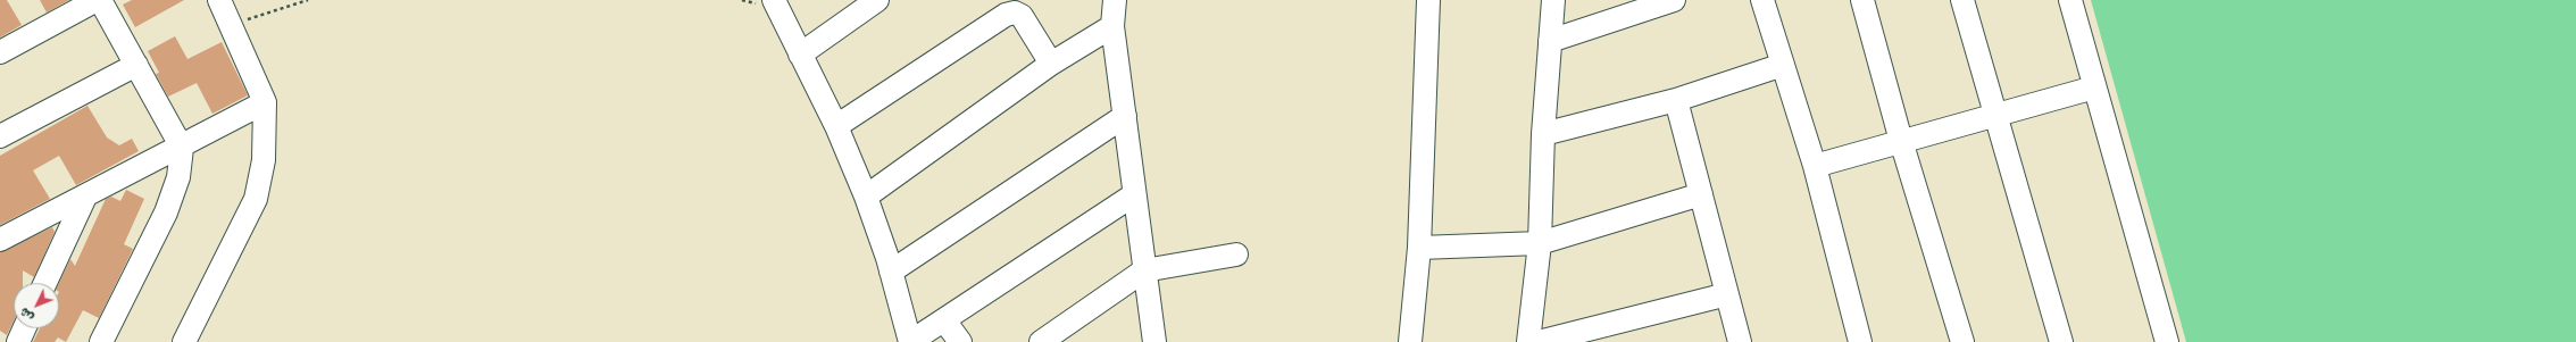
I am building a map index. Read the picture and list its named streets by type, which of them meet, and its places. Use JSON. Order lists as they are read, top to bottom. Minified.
{"north":"bottom left"}
